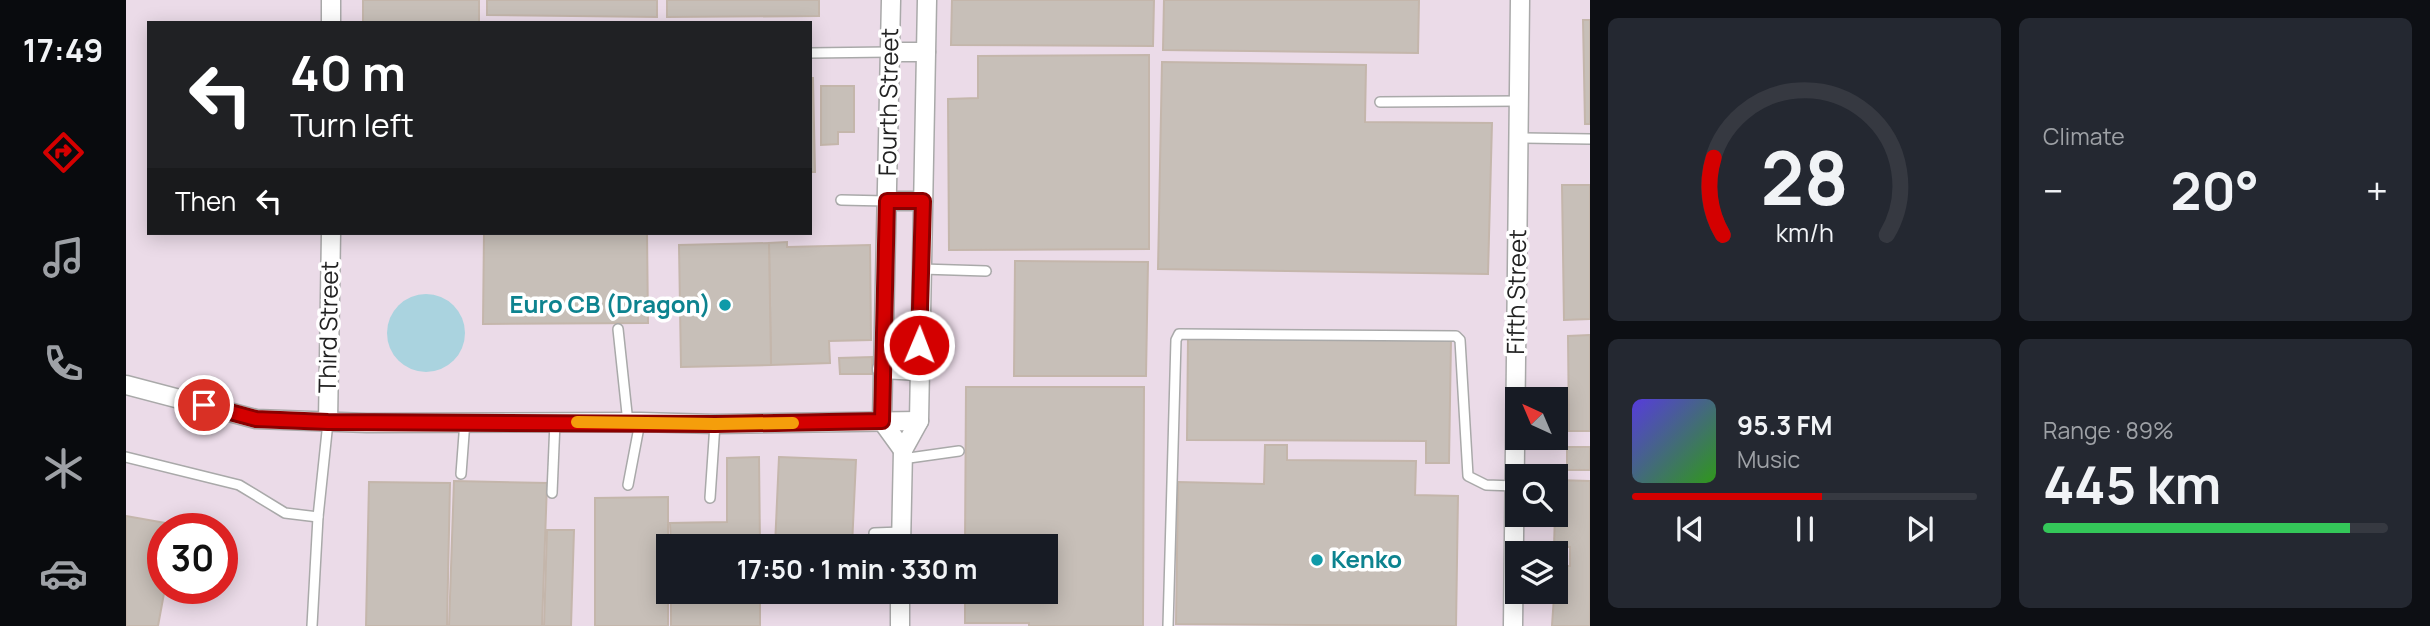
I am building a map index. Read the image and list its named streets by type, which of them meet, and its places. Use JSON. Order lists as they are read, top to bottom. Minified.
{"streets":{"street":["Fourth Street","Fifth Street","Third Street"]},"places":["Euro CB (Dragon)","Kenko"],"north":"top left","page":{"tabs":"17:49","tile":["Climate",["Range · 89%","445 km"]],"turn":["40 m","Turn left"],"heat":["−","20°","+"],"then":"Then","song":["95.3 FM","Music"],"limit":"30","trip":"17:50 · 1 min · 330 m","gauge":["28","km/h"]}}
